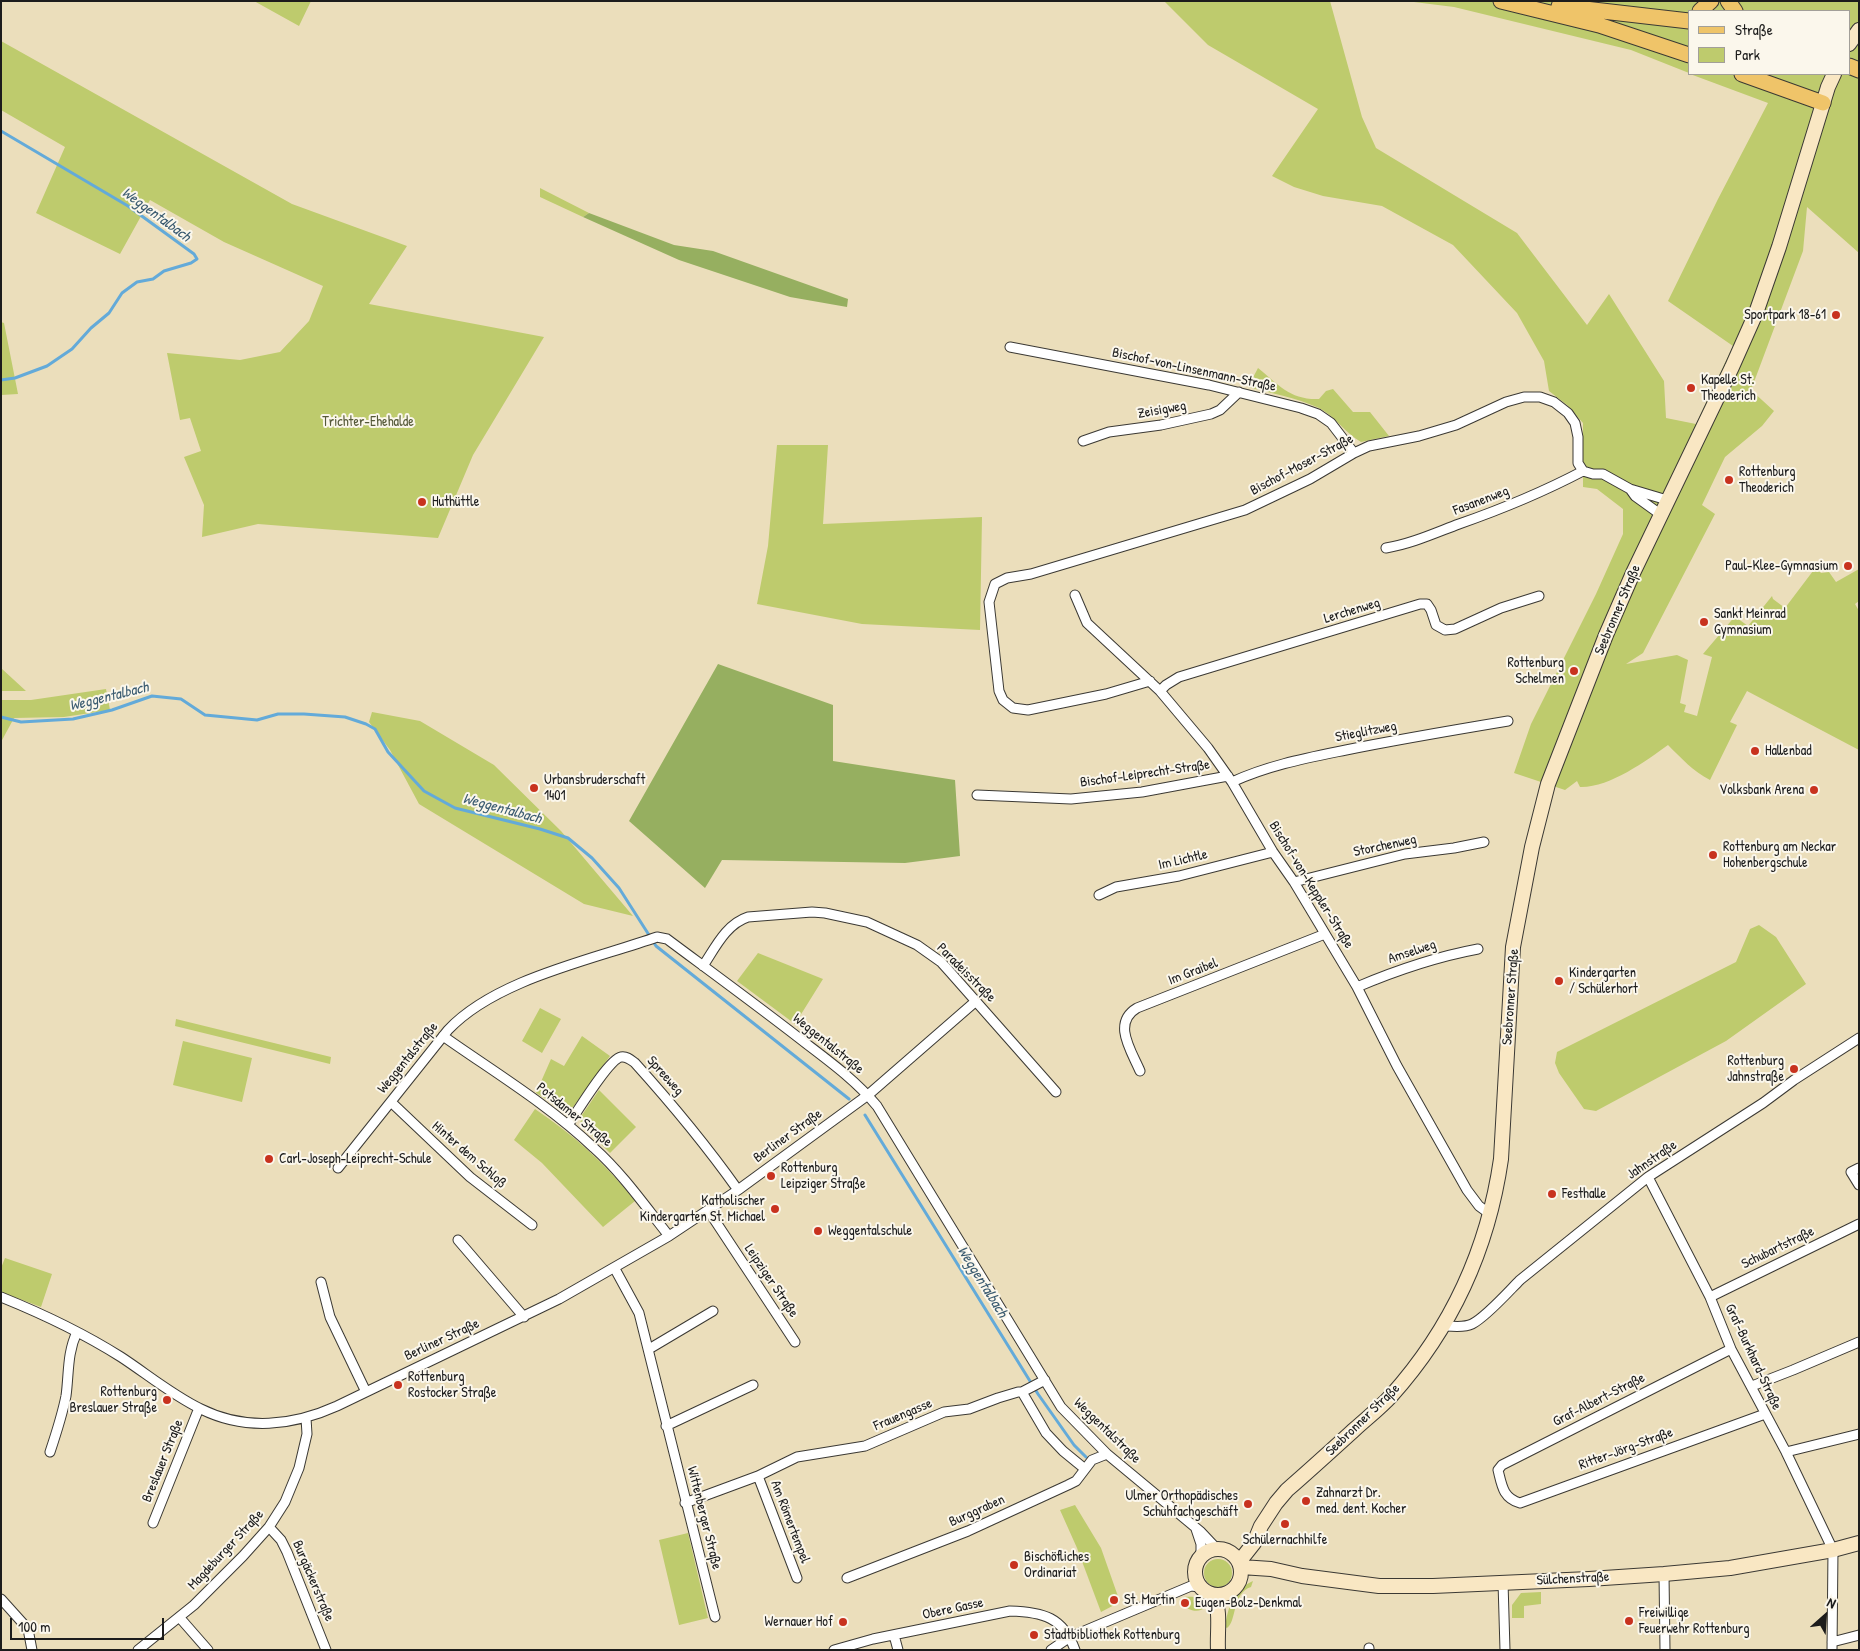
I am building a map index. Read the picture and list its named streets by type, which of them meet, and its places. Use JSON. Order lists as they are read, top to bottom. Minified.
{"streets":{"street":["Bischof-von-Linsenmann-Straße","Zeisigweg","Bischof-Moser-Straße","Fasanenweg","Seebronner Straße","Lerchenweg","Stieglitzweg","Bischof-Leiprecht-Straße","Storchenweg","Im Lichtle","Bischof-von-Keppler-Straße","Amselweg","Im Graibel","Paradeisstraße","Weggentalstraße","Spreeweg","Potsdamer Straße","Berliner Straße","Hinter dem Schloß","Jahnstraße","Schubartstraße","Leipziger Straße","Graf-Burkhard-Straße","Graf-Albert-Straße","Frauengasse","Ritter-Jörg-Straße","Breslauer Straße","Burggraben","Wittenberger Straße","Am Römertempel","Magdeburger Straße","Sülchenstraße","Burgäckerstraße","Obere Gasse"]},"crossings":[["Bischof-von-Linsenmann-Straße","Zeisigweg"],["Bischof-von-Linsenmann-Straße","Bischof-Moser-Straße"],["Bischof-Moser-Straße","Fasanenweg"],["Bischof-Moser-Straße","Bischof-von-Keppler-Straße"],["Seebronner Straße","Bischof-von-Keppler-Straße"],["Seebronner Straße","Weggentalstraße"],["Seebronner Straße","Jahnstraße"],["Seebronner Straße","Sülchenstraße"],["Lerchenweg","Bischof-von-Keppler-Straße"],["Stieglitzweg","Bischof-Leiprecht-Straße"],["Stieglitzweg","Bischof-von-Keppler-Straße"],["Bischof-Leiprecht-Straße","Bischof-von-Keppler-Straße"],["Storchenweg","Bischof-von-Keppler-Straße"],["Im Lichtle","Bischof-von-Keppler-Straße"],["Bischof-von-Keppler-Straße","Amselweg"],["Bischof-von-Keppler-Straße","Im Graibel"],["Paradeisstraße","Weggentalstraße"],["Paradeisstraße","Berliner Straße"],["Weggentalstraße","Potsdamer Straße"],["Weggentalstraße","Berliner Straße"],["Weggentalstraße","Hinter dem Schloß"],["Weggentalstraße","Frauengasse"],["Weggentalstraße","Burggraben"],["Weggentalstraße","Sülchenstraße"],["Spreeweg","Potsdamer Straße"],["Spreeweg","Berliner Straße"],["Potsdamer Straße","Berliner Straße"],["Berliner Straße","Leipziger Straße"],["Berliner Straße","Breslauer Straße"],["Berliner Straße","Wittenberger Straße"],["Berliner Straße","Magdeburger Straße"],["Jahnstraße","Graf-Burkhard-Straße"],["Schubartstraße","Graf-Burkhard-Straße"],["Graf-Burkhard-Straße","Graf-Albert-Straße"],["Graf-Burkhard-Straße","Ritter-Jörg-Straße"],["Graf-Burkhard-Straße","Sülchenstraße"],["Graf-Albert-Straße","Ritter-Jörg-Straße"],["Frauengasse","Am Römertempel"],["Wittenberger Straße","Am Römertempel"],["Magdeburger Straße","Burgäckerstraße"]],"water":["Weggentalbach"],"parks":["Trichter-Ehehalde"],"places":["Sportpark 18-61","Kapelle St. Theoderich","Rottenburg Theoderich","Huthüttle","Paul-Klee-Gymnasium","Sankt Meinrad Gymnasium","Rottenburg Schelmen","Hallenbad","Urbansbruderschaft 1401","Volksbank Arena","Rottenburg am Neckar Hohenbergschule","Kindergarten / Schülerhort","Rottenburg Jahnstraße","Carl-Joseph-Leiprecht-Schule","Rottenburg Leipziger Straße","Festhalle","Katholischer Kindergarten St. Michael","Weggentalschule","Rottenburg Rostocker Straße","Rottenburg Breslauer Straße","Zahnarzt Dr. med. dent. Kocher","Ulmer Orthopädisches Schuhfachgeschäft","Schülernachhilfe","Bischöfliches Ordinariat","St. Martin","Eugen-Bolz-Denkmal","Freiwillige Feuerwehr Rottenburg","Wernauer Hof","Stadtbibliothek Rottenburg"],"legend":["Straße","Park"],"scale_bar":"100 m","north":"top right"}
